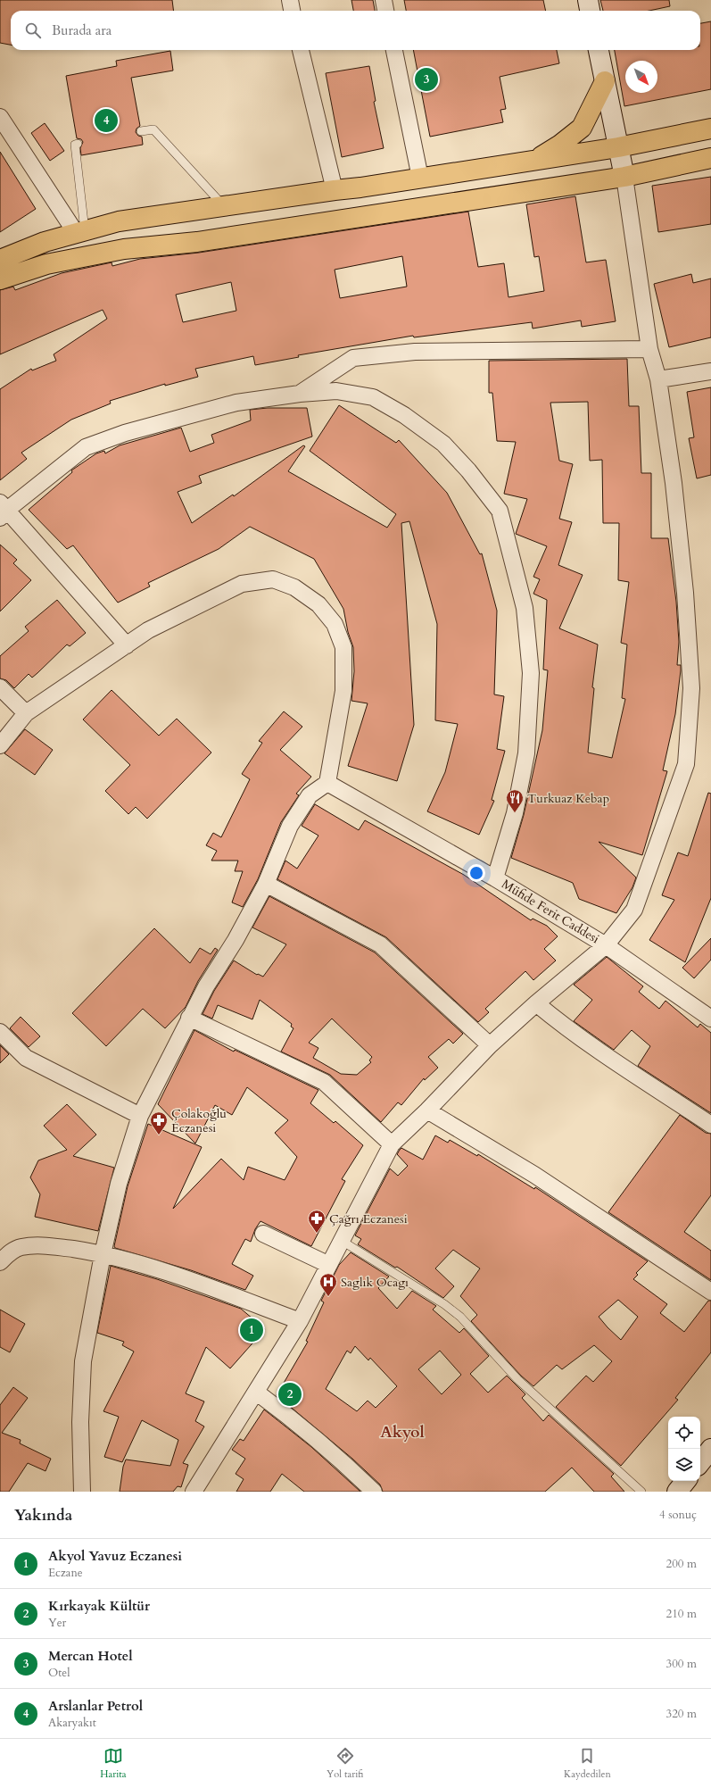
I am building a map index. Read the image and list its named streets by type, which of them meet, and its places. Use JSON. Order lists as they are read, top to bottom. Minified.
{"streets":{"street":["Müfide Ferit Caddesi"]},"districts":["Akyol"],"places":{"restaurant":["Turkuaz Kebap"],"pharmacy":["Çolakoğlu Eczanesi","Çağrı Eczanesi"],"hospital":["Saglık Ocagı"]},"north":"bottom right","page":{"search":"Burada ara","pins":["3","4","1","2"],"heading":["Yakında","4 sonuç"],"list":[{"mark":"1","name":"Akyol Yavuz Eczanesi","note":"Eczane","value":"200 m"},{"mark":"2","name":"Kırkayak Kültür","note":"Yer","value":"210 m"},{"mark":"3","name":"Mercan Hotel","note":"Otel","value":"300 m"},{"mark":"4","name":"Arslanlar Petrol","note":"Akaryakıt","value":"320 m"}],"nav":["Harita","Yol tarifi","Kaydedilen"]}}
